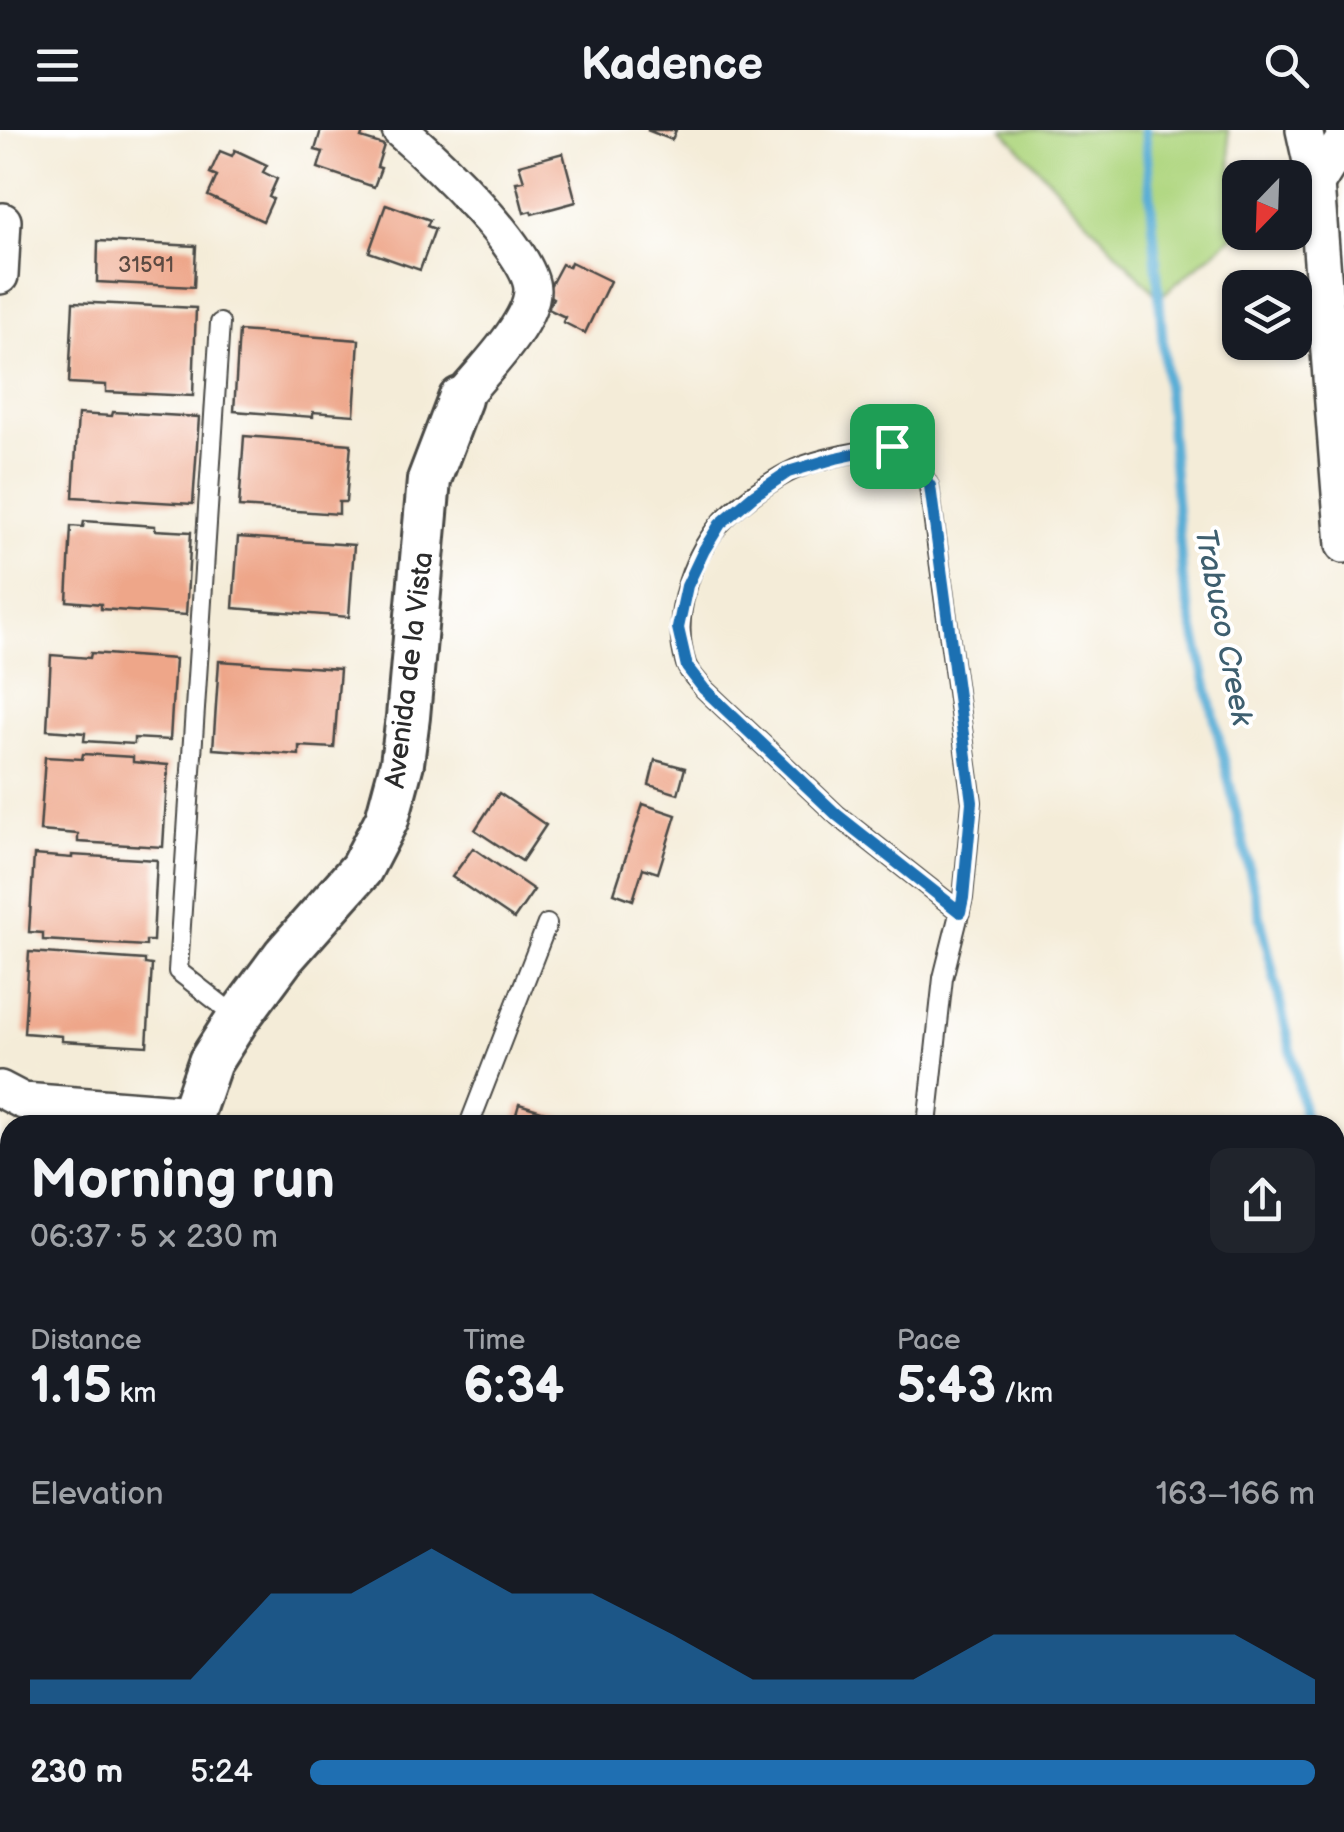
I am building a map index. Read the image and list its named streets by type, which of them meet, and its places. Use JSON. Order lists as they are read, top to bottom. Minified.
{"streets":{"street":["Avenida de la Vista"]},"water":["Trabuco Creek"],"house_numbers":["31591"],"north":"bottom left","page":{"header":"Kadence","heading":["Morning run","06:37 · 5 × 230 m"],"stats":[["Distance","1.15 km"],["Time","6:34"],["Pace","5:43 /km"]],"chart":["Elevation","163–166 m"],"list":[{"name":"230 m","note":"5:24"}]}}
